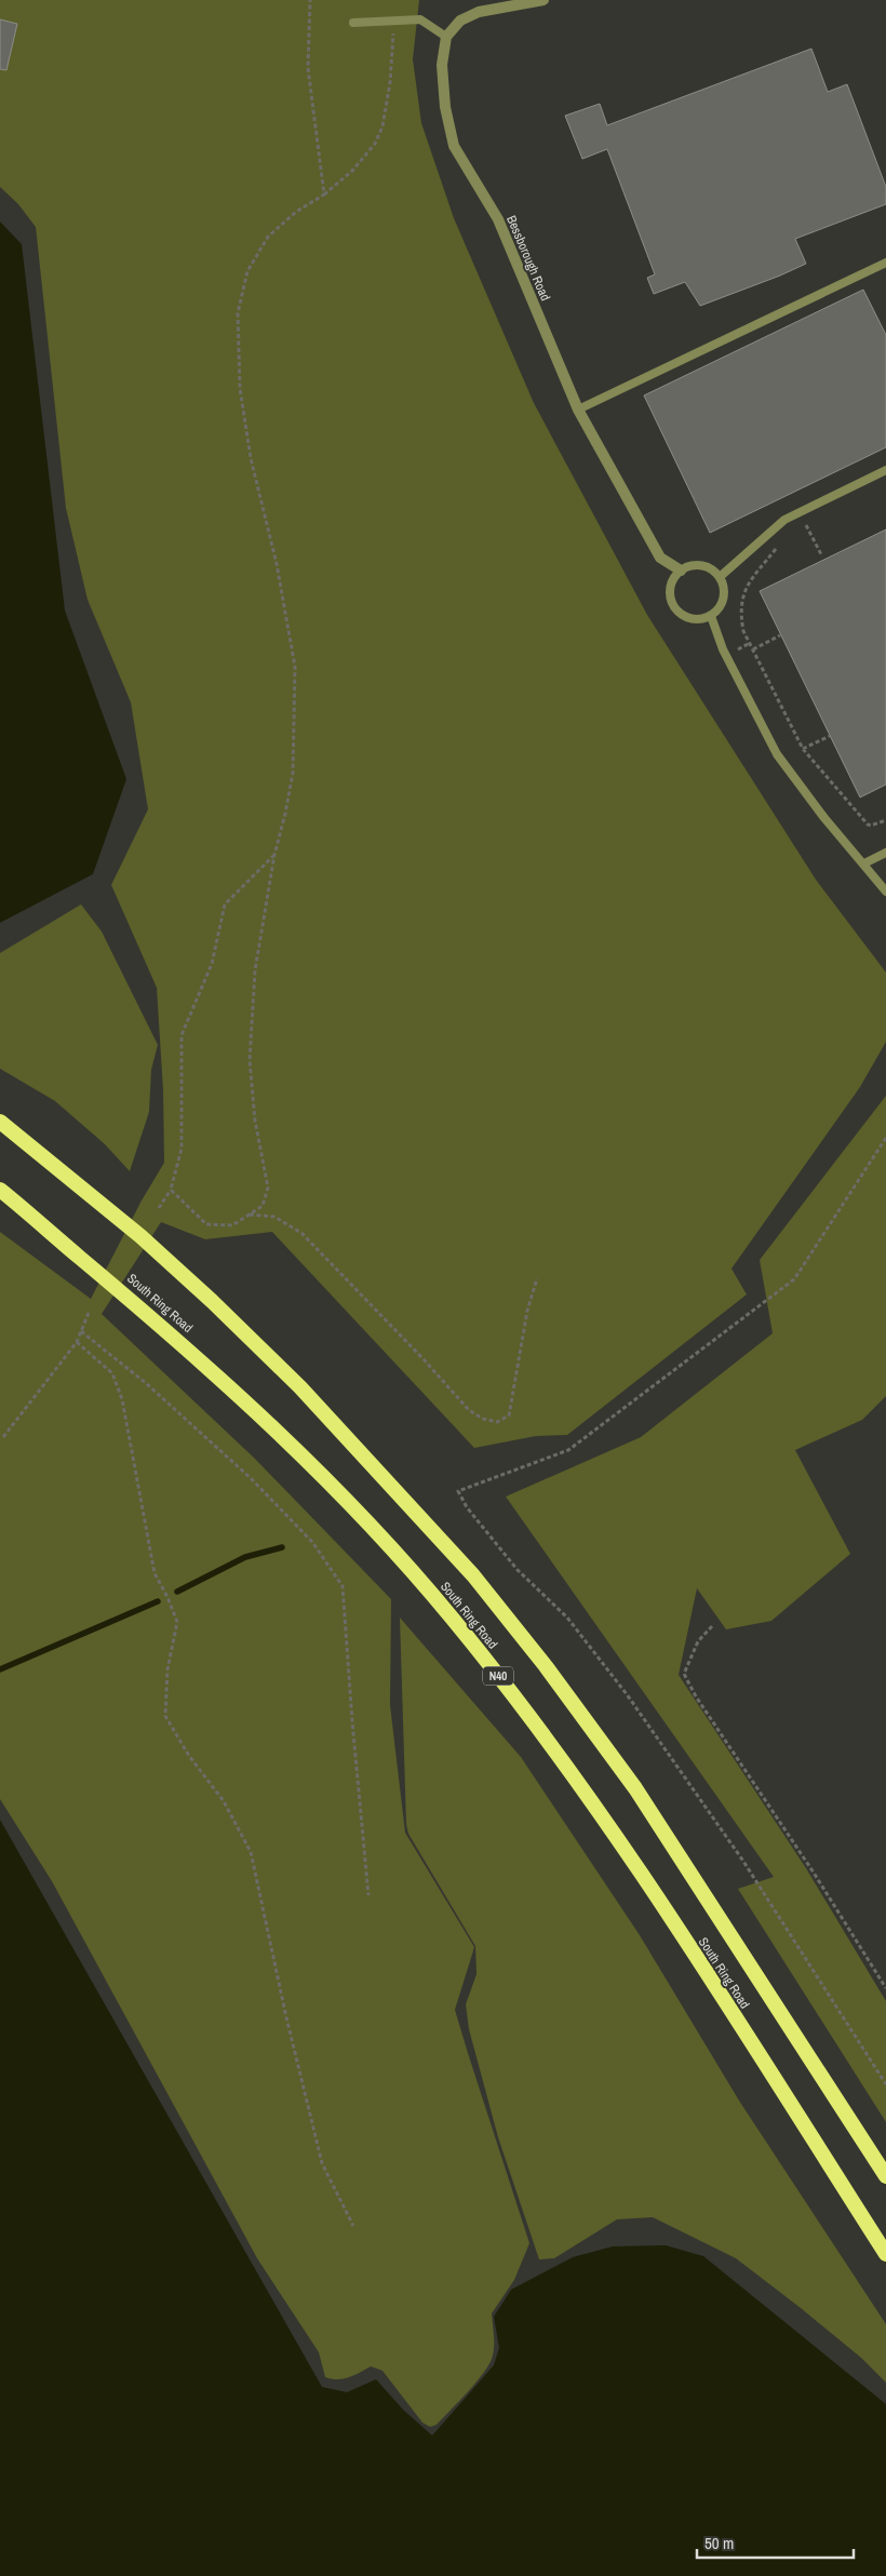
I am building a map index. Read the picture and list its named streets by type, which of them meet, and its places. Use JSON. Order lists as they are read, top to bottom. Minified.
{"streets":{"highway":["South Ring Road","N40"],"street":["Bessborough Road"]},"scale_bar":"50 m"}
